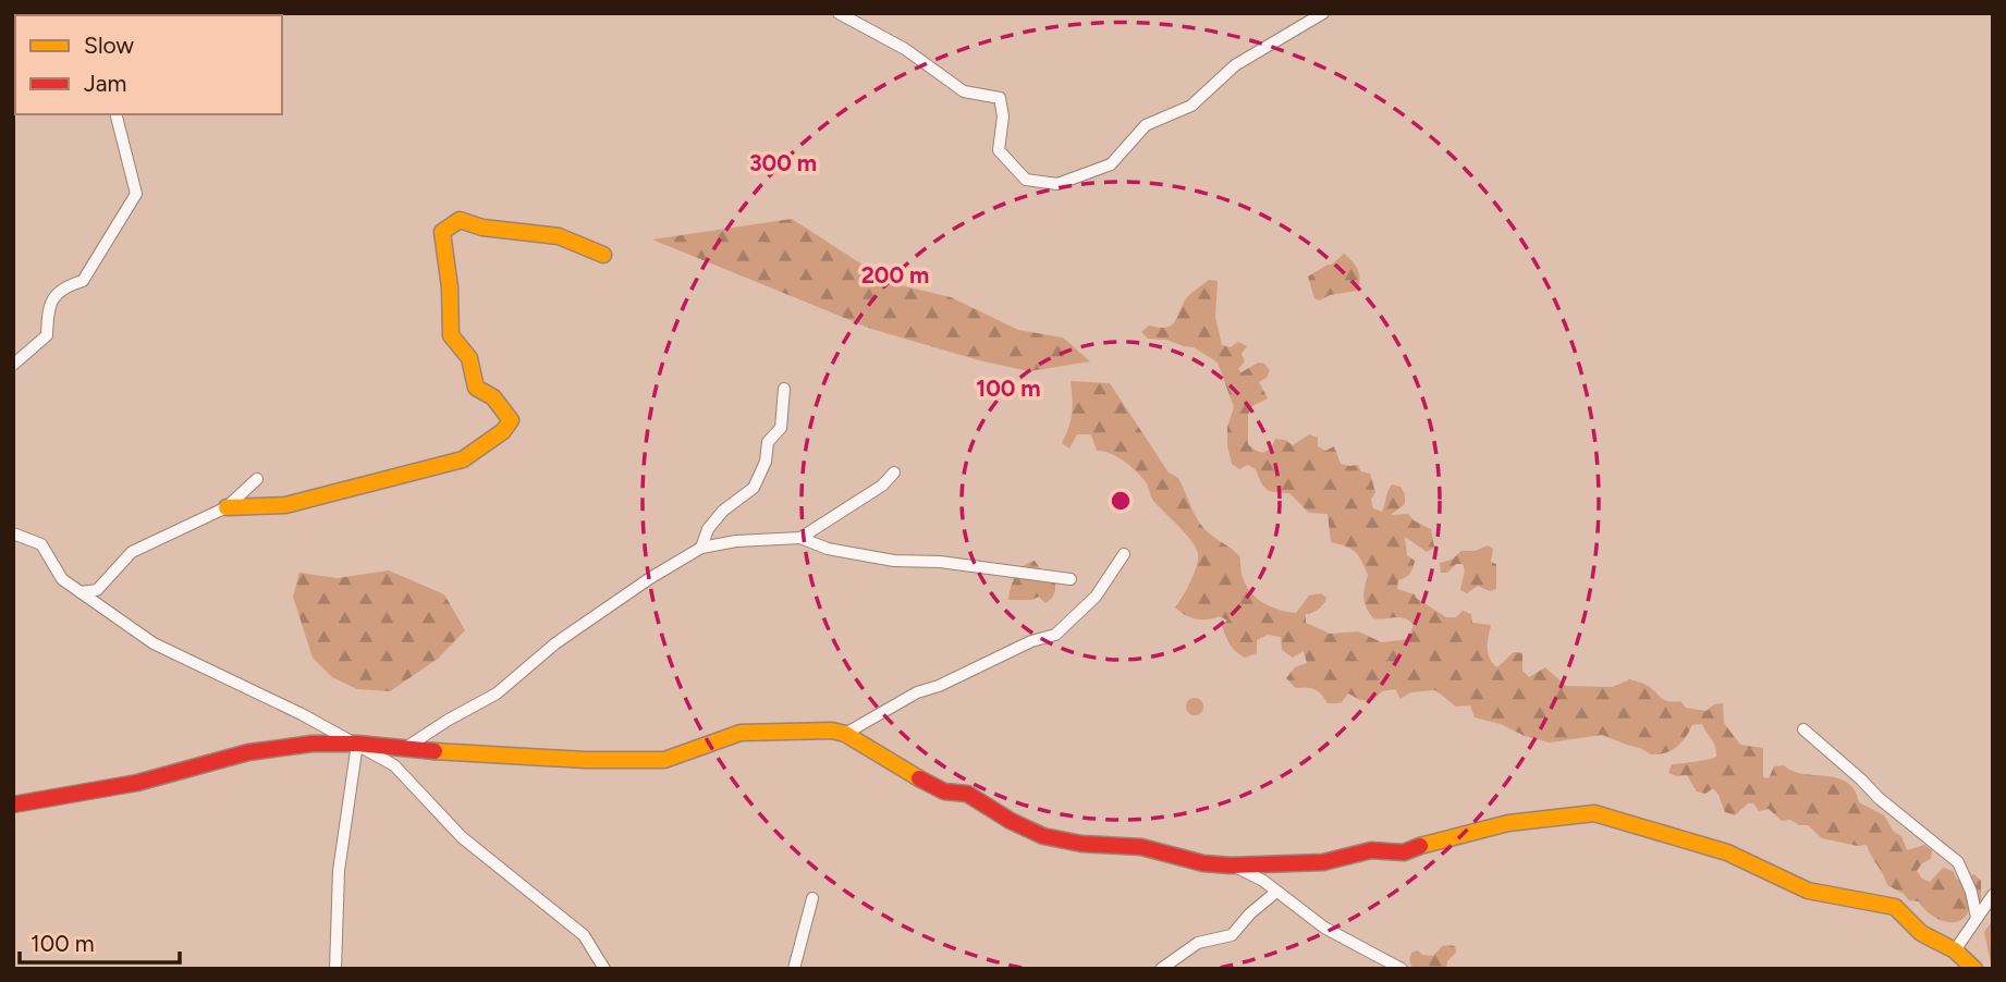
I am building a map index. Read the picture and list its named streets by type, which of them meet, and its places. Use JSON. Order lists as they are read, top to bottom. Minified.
{"legend":["Slow","Jam"],"scale_bar":"100 m","rings":["300 m","200 m","100 m"]}
